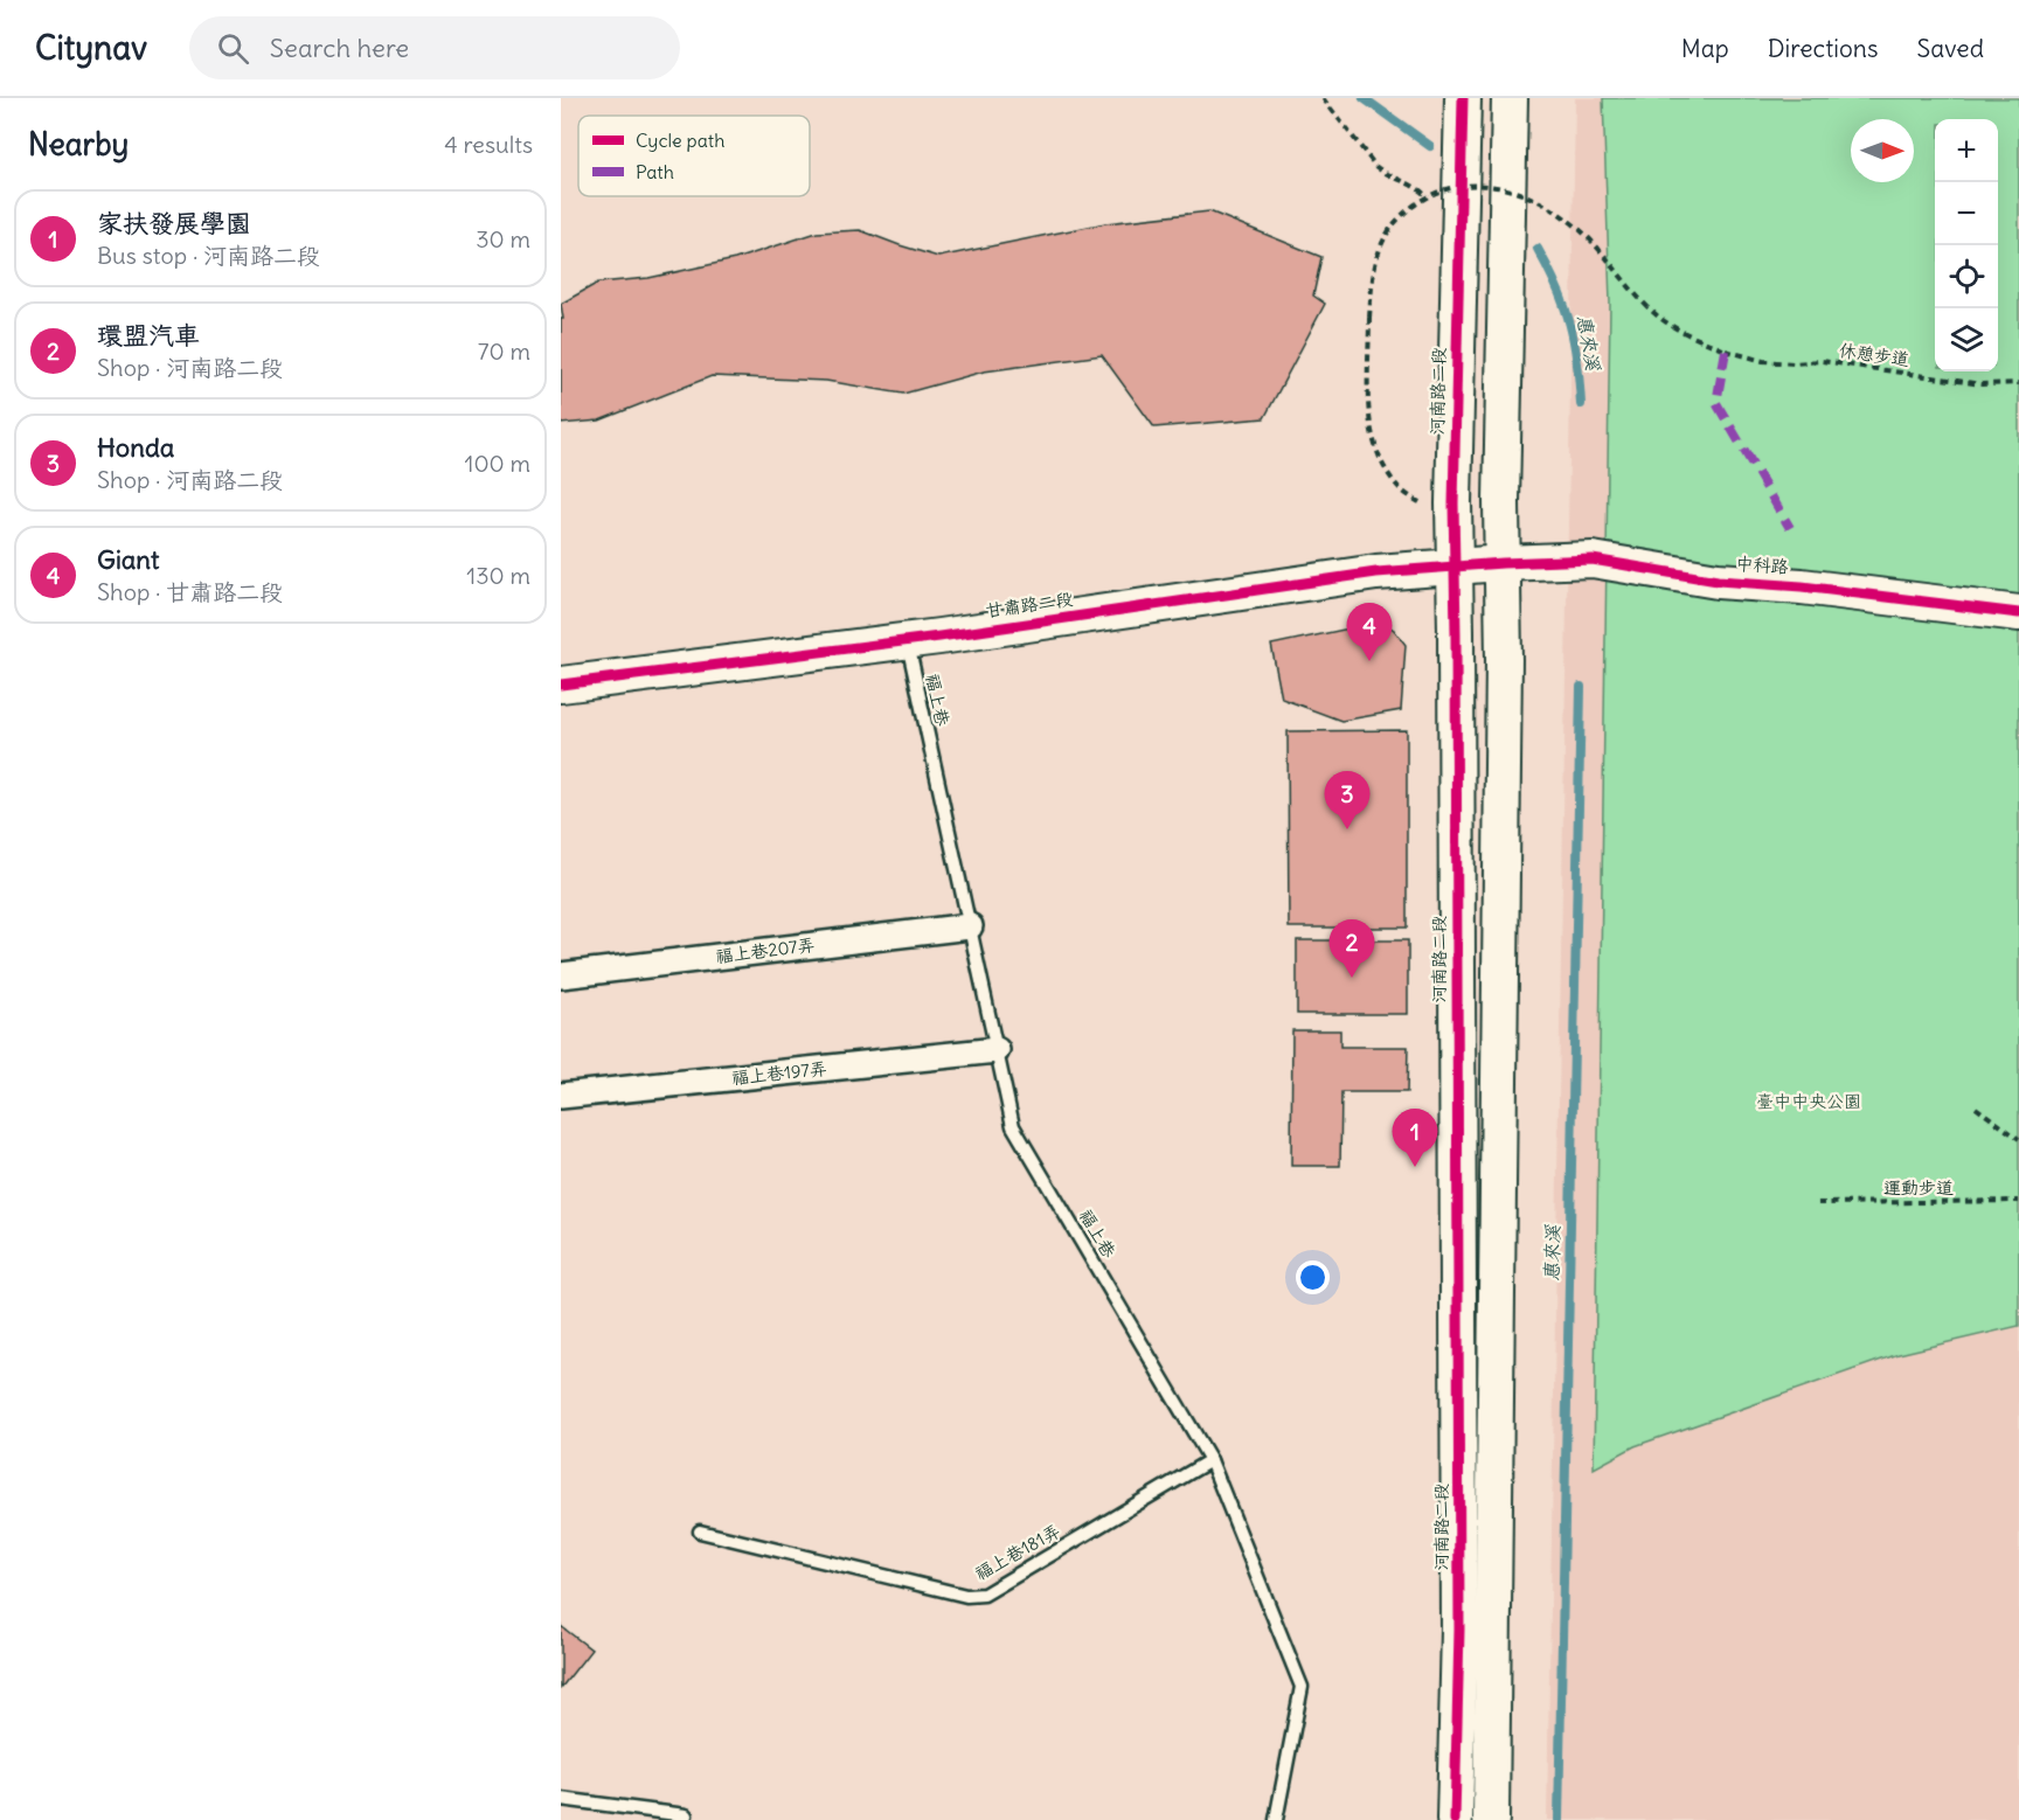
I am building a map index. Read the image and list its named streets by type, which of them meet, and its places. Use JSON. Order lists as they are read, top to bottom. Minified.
{"streets":{"street":["河南路二段","中科路","甘肅路二段","福上巷207弄","福上巷197弄"],"lane":["福上巷","福上巷181弄"],"path":["休憩步道","運動步道"]},"crossings":[["河南路二段","甘肅路二段"],["中科路","甘肅路二段"],["甘肅路二段","福上巷"],["福上巷","福上巷207弄"],["福上巷","福上巷197弄"],["福上巷","福上巷181弄"]],"water":["惠來溪"],"parks":["臺中中央公園"],"legend":["Cycle path","Path"],"north":"right","page":{"header":"Citynav","search":"Search here","nav":["Map","Directions","Saved"],"heading":["Nearby","4 results"],"map_buttons":["+","−"],"list":[{"mark":"1","name":"家扶發展學園","note":"Bus stop · 河南路二段","value":"30 m"},{"mark":"2","name":"環盟汽車","note":"Shop · 河南路二段","value":"70 m"},{"mark":"3","name":"Honda","note":"Shop · 河南路二段","value":"100 m"},{"mark":"4","name":"Giant","note":"Shop · 甘肅路二段","value":"130 m"}],"pins":["4","3","2","1"]}}
